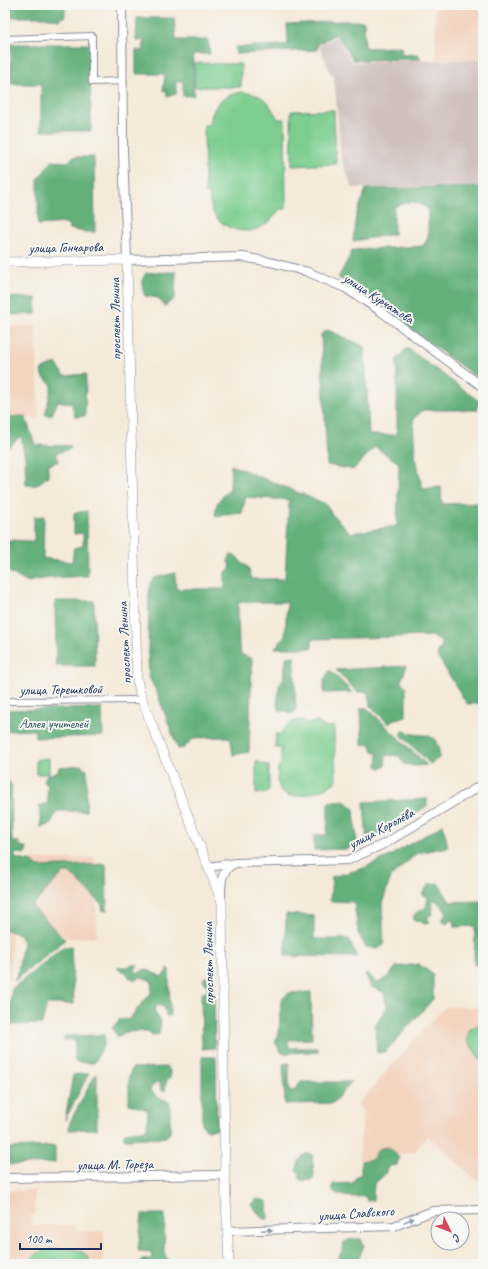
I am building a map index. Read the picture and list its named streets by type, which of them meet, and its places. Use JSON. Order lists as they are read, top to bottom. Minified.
{"streets":{"main road":["улица Гончарова","проспект Ленина"],"street":["улица Курчатова","улица Терешковой","улица Королёва","улица М. Тореза","улица Славского"]},"crossings":[["улица Гончарова","улица Курчатова"],["улица Гончарова","проспект Ленина"],["улица Курчатова","проспект Ленина"],["проспект Ленина","улица Терешковой"],["проспект Ленина","улица Королёва"],["проспект Ленина","улица М. Тореза"],["проспект Ленина","улица Славского"]],"one_way":["улица Славского"],"parks":["Аллея учителей"],"scale_bar":"100 m","north":"bottom right"}
